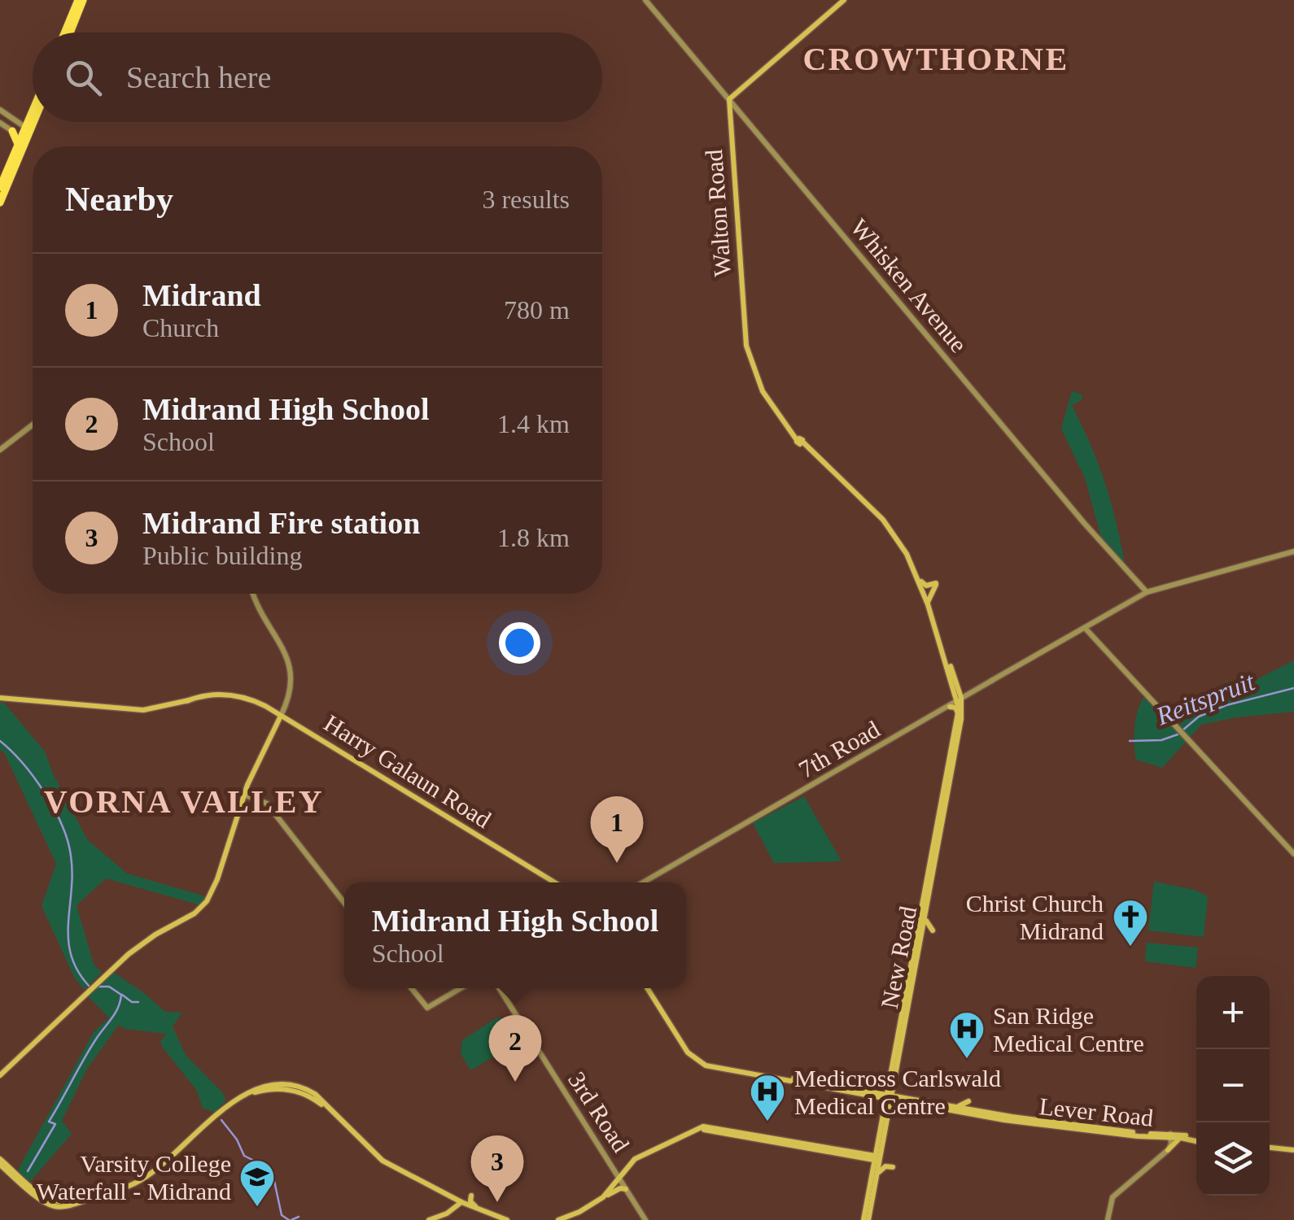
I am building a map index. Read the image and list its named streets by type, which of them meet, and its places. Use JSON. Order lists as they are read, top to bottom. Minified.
{"streets":{"main road":["Walton Road","Harry Galaun Road","New Road","Lever Road"],"street":["Whisken Avenue","7th Road","3rd Road"]},"crossings":[["Walton Road","Whisken Avenue"],["Walton Road","7th Road"],["Walton Road","New Road"],["Whisken Avenue","7th Road"],["7th Road","New Road"],["New Road","Lever Road"]],"districts":["CROWTHORNE","VORNA VALLEY"],"water":["Reitspruit"],"places":{"church":["Christ Church Midrand"],"hospital":["San Ridge Medical Centre","Medicross Carlswald Medical Centre"],"school or university":["Varsity College Waterfall - Midrand"]},"page":{"search":"Search here","heading":["Nearby","3 results"],"list":[{"mark":"1","name":"Midrand","note":"Church","value":"780 m"},{"mark":"2","name":"Midrand High School","note":"School","value":"1.4 km"},{"mark":"3","name":"Midrand Fire station","note":"Public building","value":"1.8 km"}],"pins":["1","2","3"],"popup":["Midrand High School","School"],"map_buttons":["+","−"]}}
